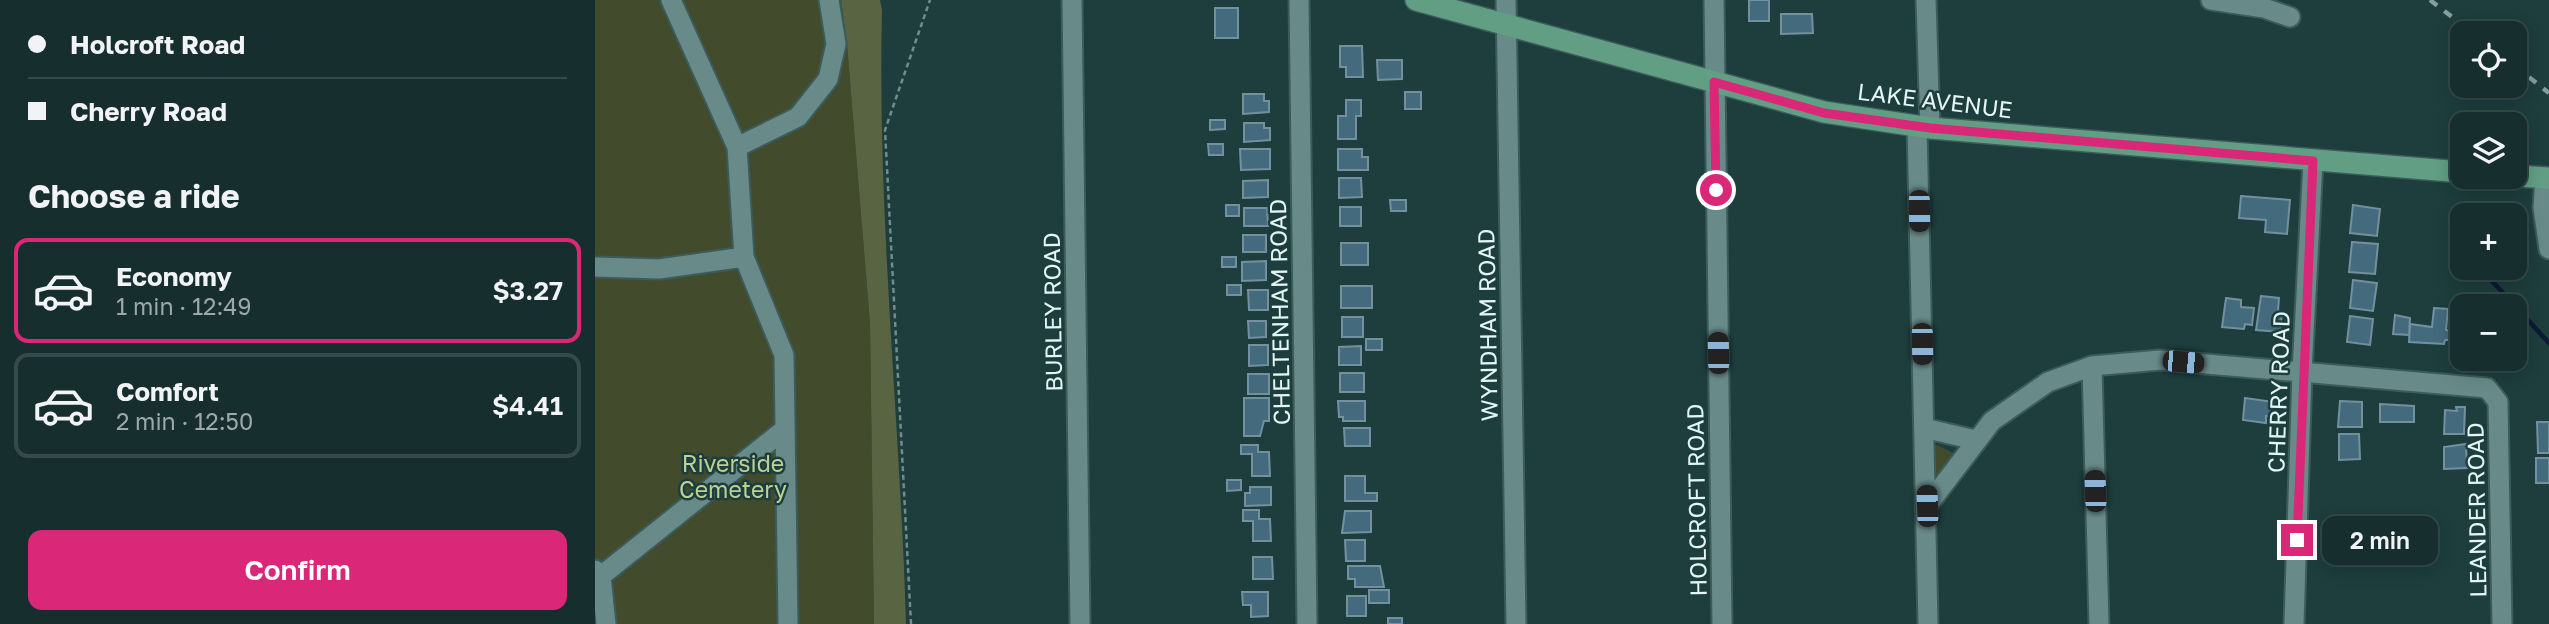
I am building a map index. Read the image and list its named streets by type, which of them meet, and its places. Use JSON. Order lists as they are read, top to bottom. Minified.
{"streets":{"main road":["LAKE AVENUE"],"street":["BURLEY ROAD","CHELTENHAM ROAD","WYNDHAM ROAD","CHERRY ROAD","HOLCROFT ROAD","LEANDER ROAD"]},"crossings":[["LAKE AVENUE","WYNDHAM ROAD"],["LAKE AVENUE","CHERRY ROAD"],["LAKE AVENUE","HOLCROFT ROAD"],["CHERRY ROAD","LEANDER ROAD"]],"parks":["Riverside Cemetery"],"page":{"banner":["Holcroft Road","Cherry Road"],"map_buttons":["+","−"],"heading":"Choose a ride","list":[{"name":"Economy","note":"1 min · 12:49","value":"$3.27"},{"name":"Comfort","note":"2 min · 12:50","value":"$4.41"}],"buttons":"Confirm","bubble":"2 min"}}
